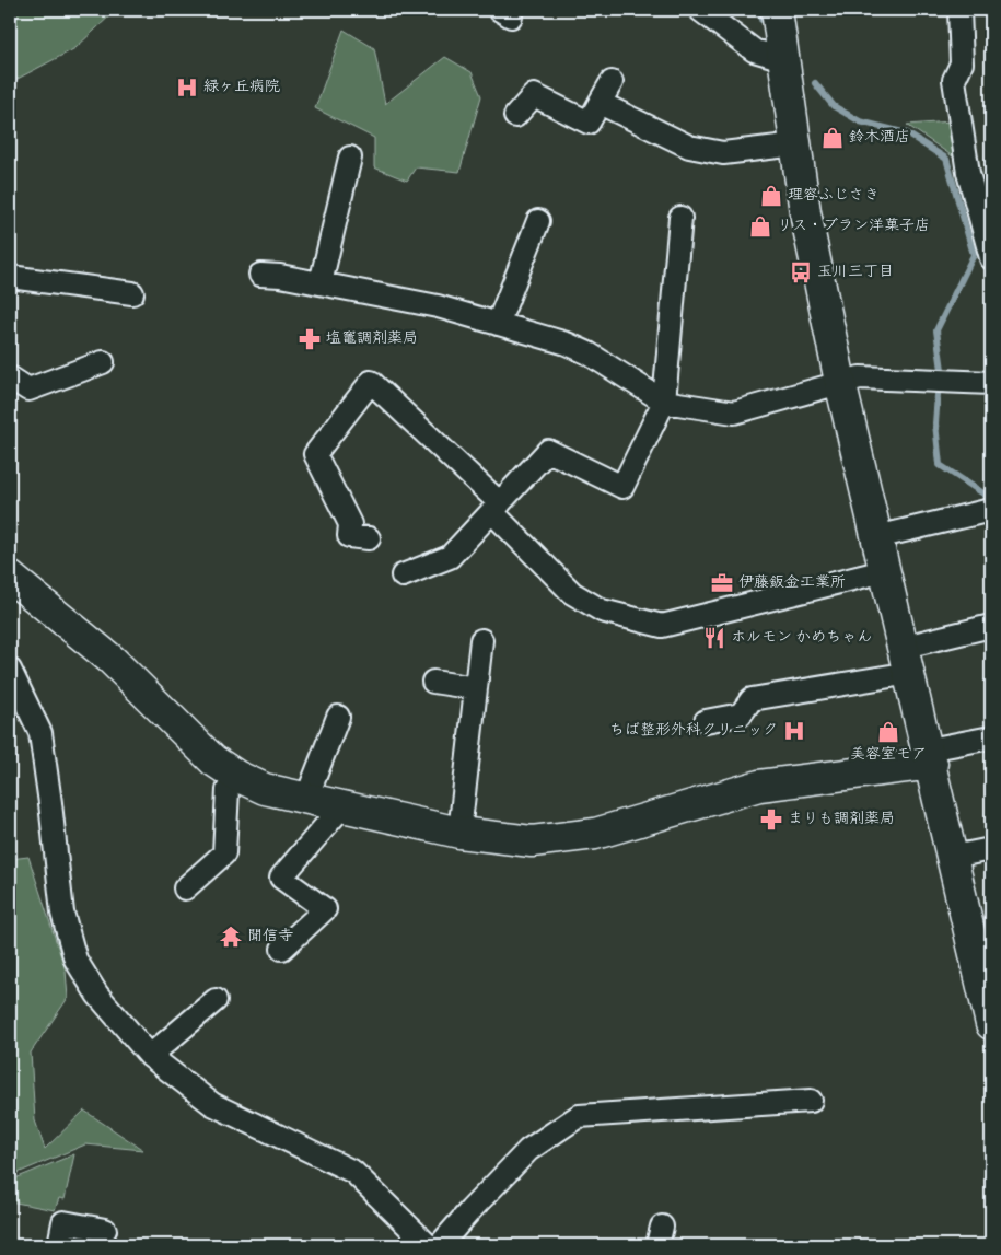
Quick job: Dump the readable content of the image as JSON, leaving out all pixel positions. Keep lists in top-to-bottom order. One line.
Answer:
{"places":{"hospital":["緑ヶ丘病院","ちば整形外科クリニック"],"shop":["鈴木酒店","理容ふじさき","リス・ブラン洋菓子店","美容室モア"],"bus stop":["玉川三丁目"],"pharmacy":["塩竈調剤薬局","まりも調剤薬局"],"office":["伊藤鈑金工業所"],"restaurant":["ホルモン かめちゃん"],"temple":["聞信寺"]}}
